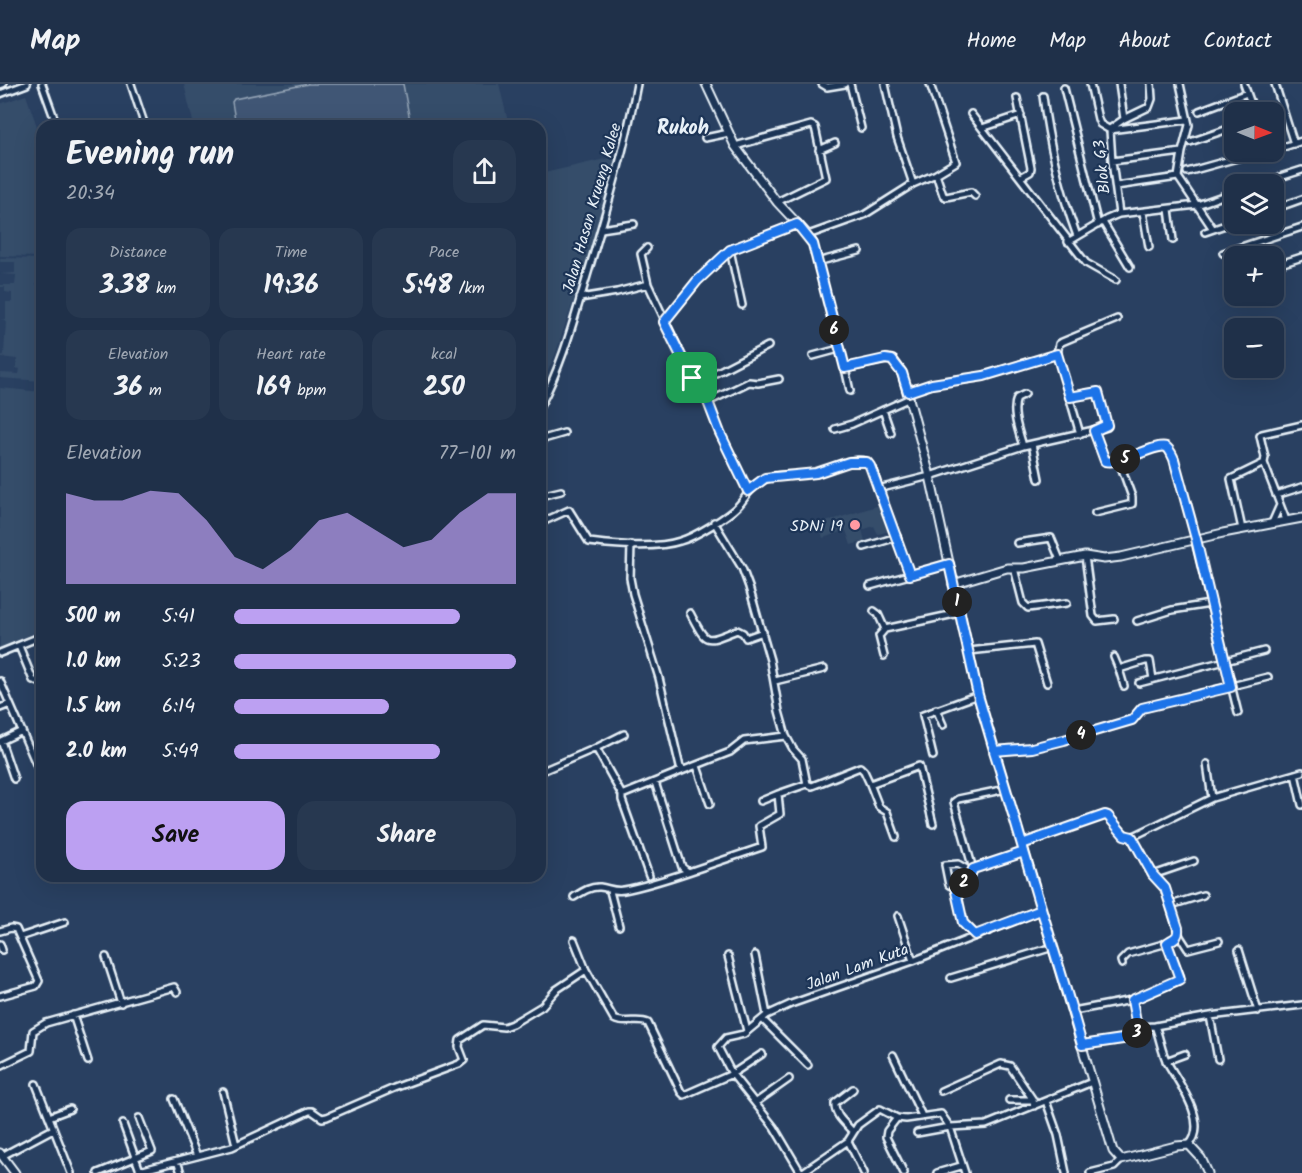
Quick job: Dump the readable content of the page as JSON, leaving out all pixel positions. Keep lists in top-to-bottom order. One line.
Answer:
{"streets":{"street":["Blok G3","Jalan Hasan Krueng Kalee","Jalan Lam Kuta"]},"districts":["Rukoh"],"places":["SDNi 19"],"north":"right","page":{"header":"Map","nav":["Home","Map","About","Contact"],"map_buttons":["+","−"],"heading":["Evening run","20:34"],"stats":[["Distance","3.38 km"],["Time","19:36"],["Pace","5:48 /km"],["Elevation","36 m"],["Heart rate","169 bpm"],["kcal","250"]],"pins":["6","5","1","4","2","3"],"chart":["Elevation","77–101 m"],"list":[{"name":"500 m","note":"5:41"},{"name":"1.0 km","note":"5:23"},{"name":"1.5 km","note":"6:14"},{"name":"2.0 km","note":"5:49"}],"buttons":["Save","Share"]}}
